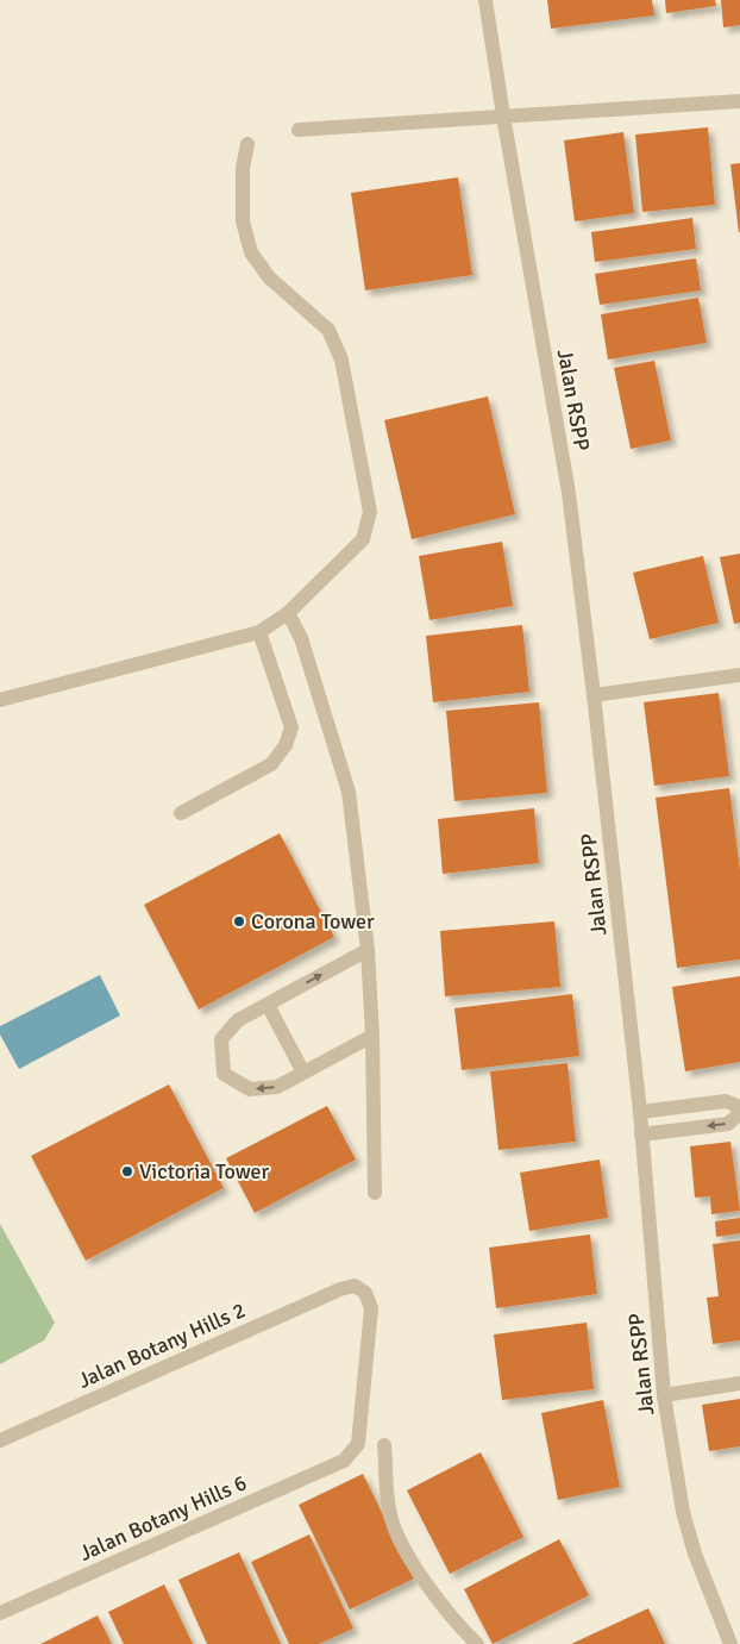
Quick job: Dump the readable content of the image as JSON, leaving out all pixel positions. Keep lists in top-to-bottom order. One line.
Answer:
{"streets":{"street":["Jalan RSPP","Jalan Botany Hills 2","Jalan Botany Hills 6"]},"crossings":[["Jalan Botany Hills 2","Jalan Botany Hills 6"]],"places":["Corona Tower","Victoria Tower"]}
